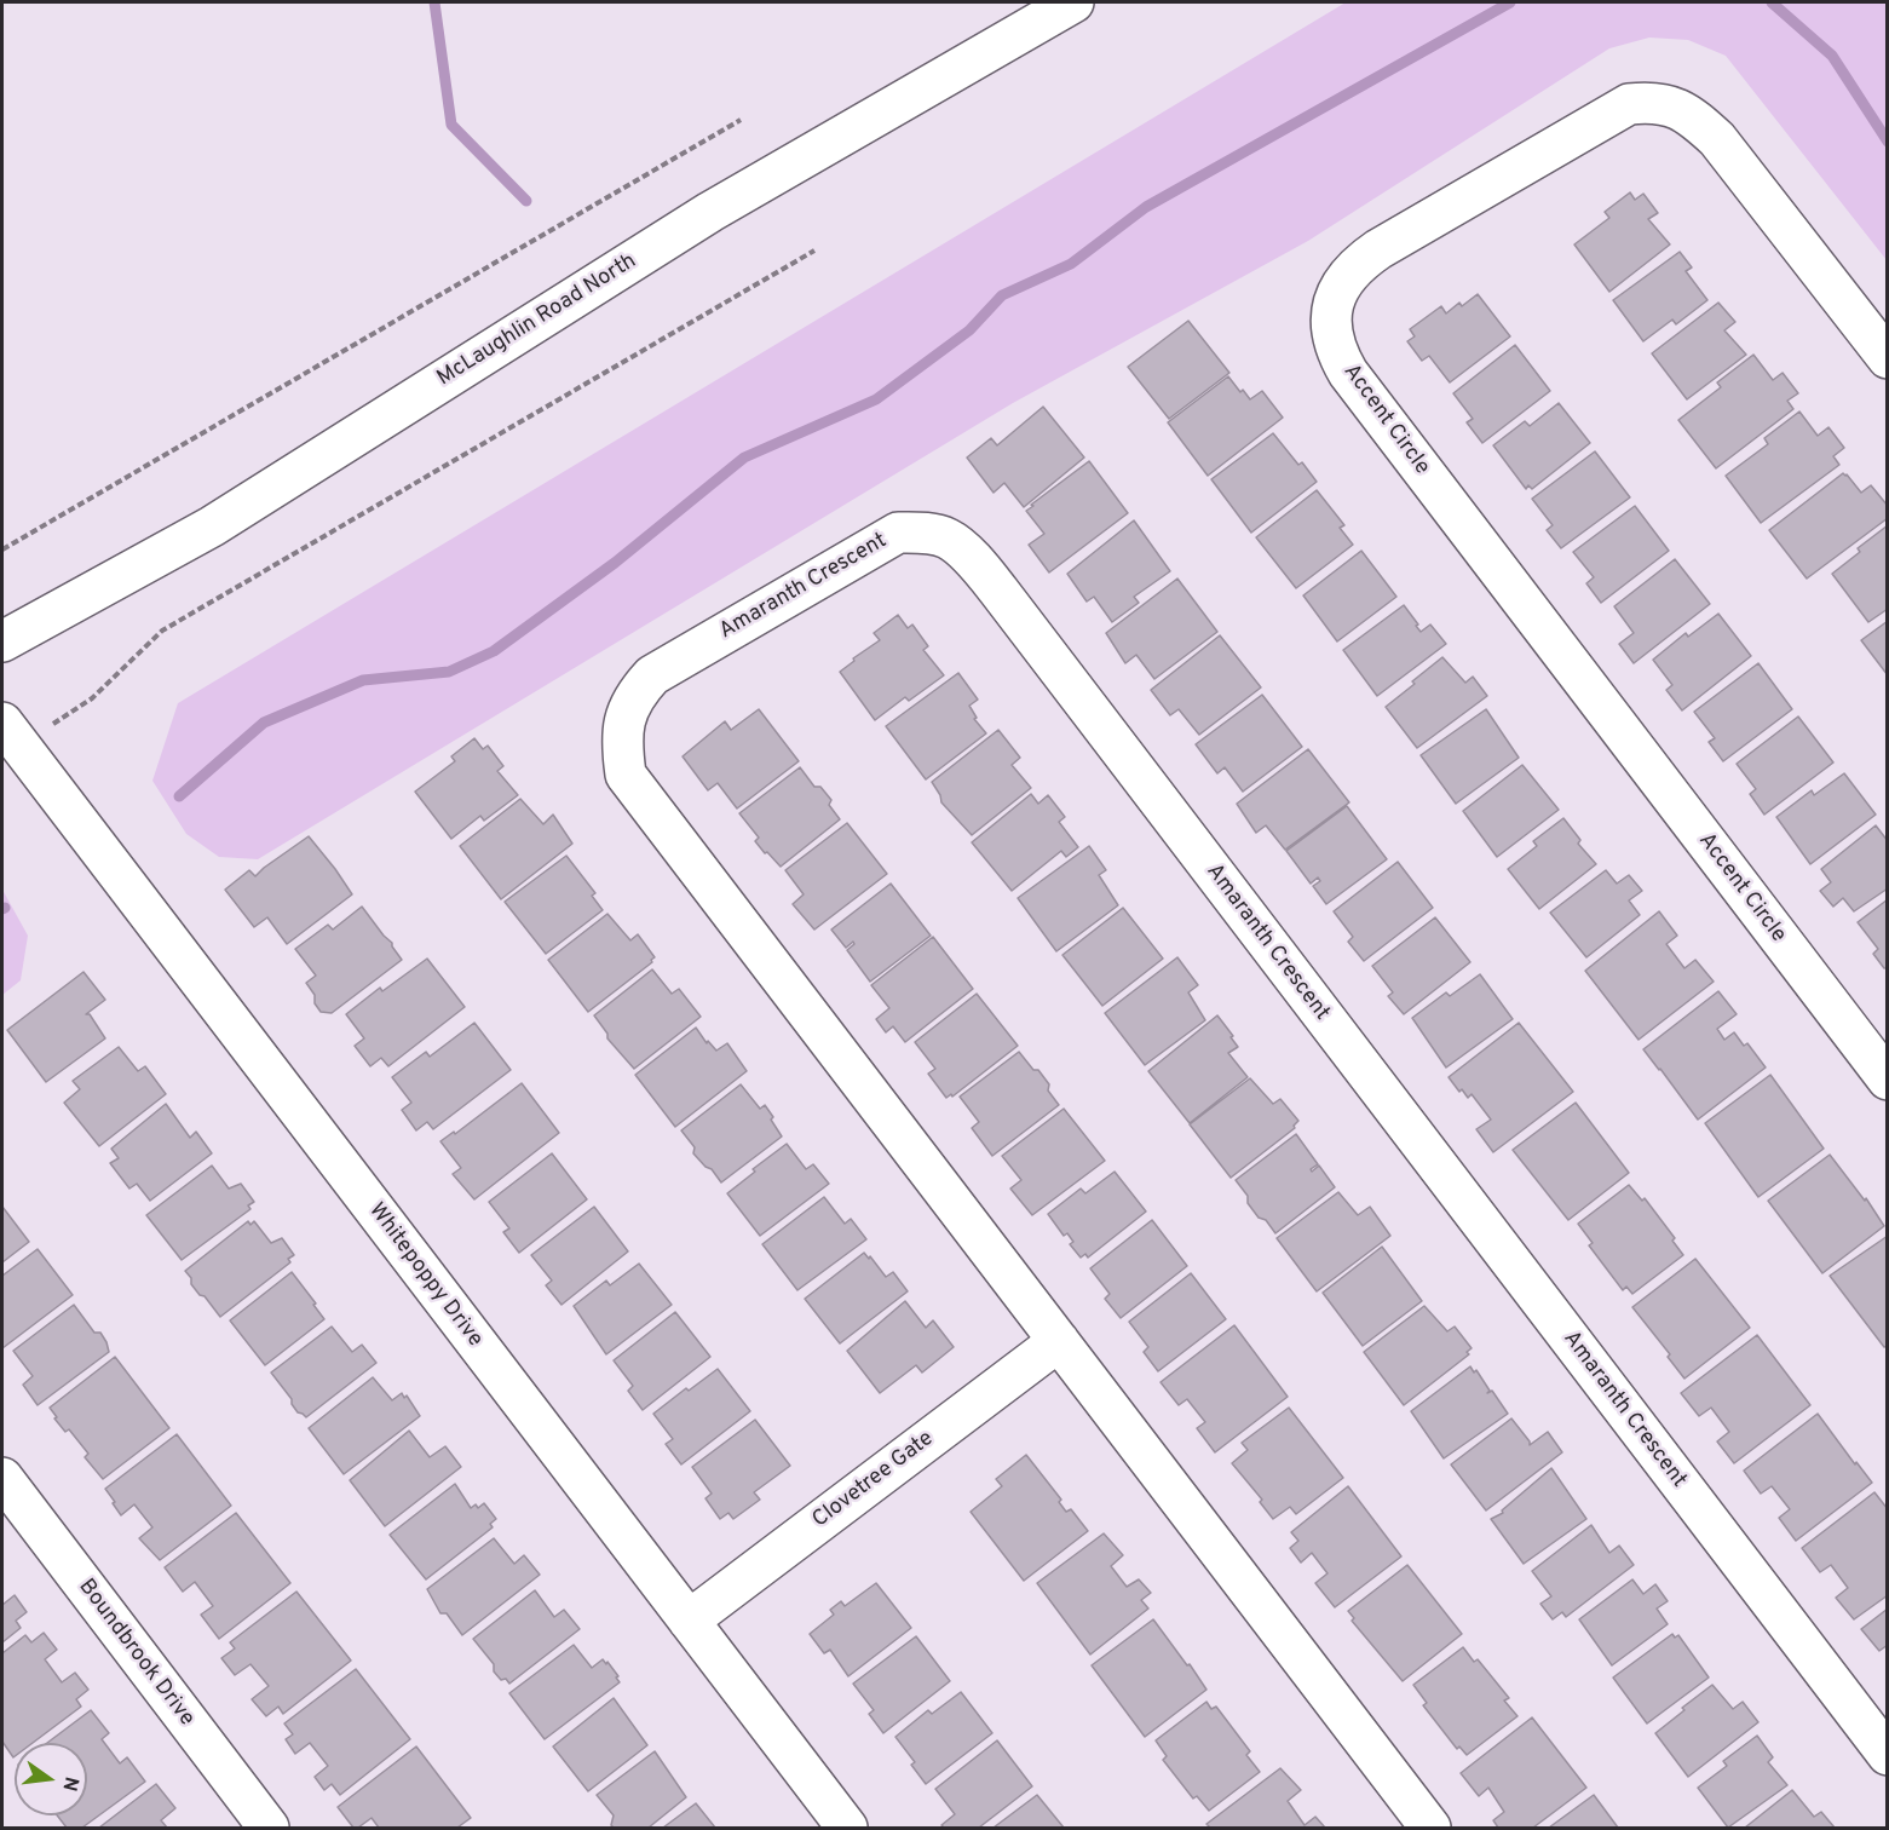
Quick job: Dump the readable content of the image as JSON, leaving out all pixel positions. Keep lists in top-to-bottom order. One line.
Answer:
{"streets":{"street":["McLaughlin Road North","Accent Circle","Amaranth Crescent","Whitepoppy Drive","Clovetree Gate","Boundbrook Drive"]},"crossings":[["Amaranth Crescent","Clovetree Gate"],["Whitepoppy Drive","Clovetree Gate"]],"north":"right"}
